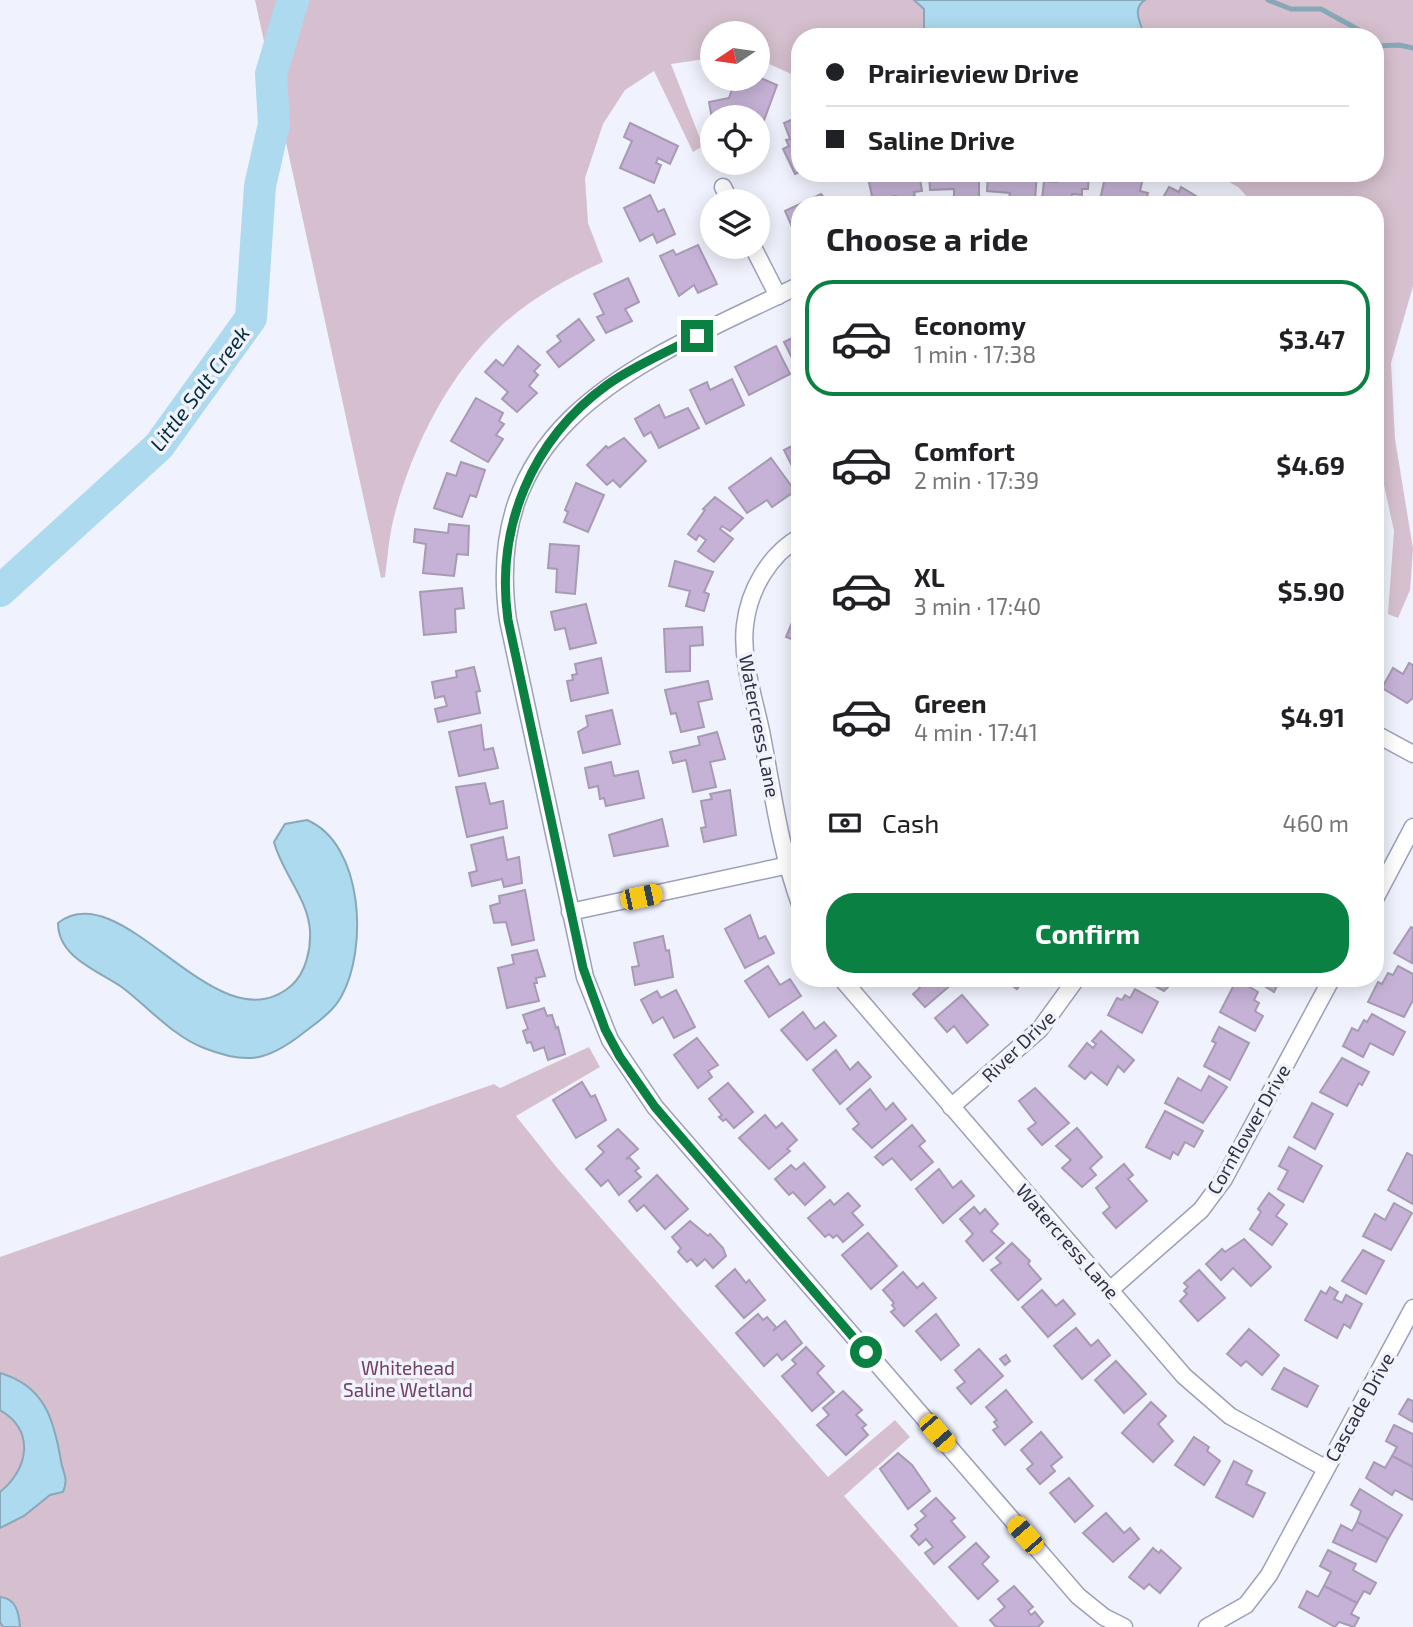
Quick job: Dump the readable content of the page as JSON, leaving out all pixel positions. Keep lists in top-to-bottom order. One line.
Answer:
{"streets":{"street":["Watercress Lane","River Drive","Cornflower Drive","Cascade Drive"]},"crossings":[["Watercress Lane","River Drive"],["Watercress Lane","Cornflower Drive"],["Watercress Lane","Cascade Drive"]],"water":["Little Salt Creek"],"parks":["Whitehead Saline Wetland"],"north":"left","page":{"banner":["Prairieview Drive","Saline Drive"],"heading":"Choose a ride","list":[{"name":"Economy","note":"1 min · 17:38","value":"$3.47"},{"name":"Comfort","note":"2 min · 17:39","value":"$4.69"},{"name":"XL","note":"3 min · 17:40","value":"$5.90"},{"name":"Green","note":"4 min · 17:41","value":"$4.91"}],"pay":["Cash","460 m"],"buttons":"Confirm"}}
